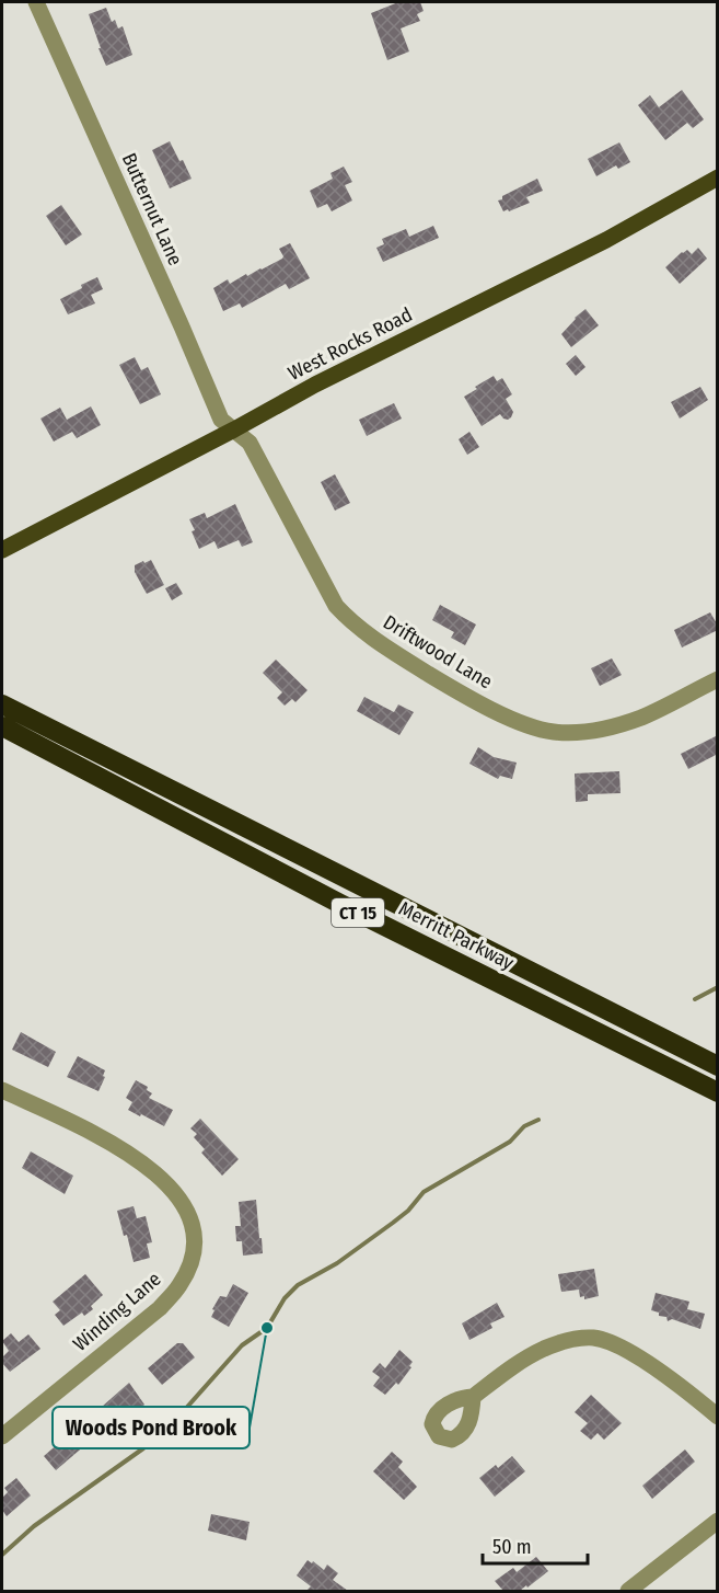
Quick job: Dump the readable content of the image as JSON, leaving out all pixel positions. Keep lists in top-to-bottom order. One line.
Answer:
{"streets":{"highway":["CT 15","Merritt Parkway"],"main road":["West Rocks Road"],"street":["Butternut Lane","Driftwood Lane","Winding Lane"]},"crossings":[["Butternut Lane","West Rocks Road"],["Butternut Lane","Driftwood Lane"],["West Rocks Road","Driftwood Lane"]],"places":["Woods Pond Brook"],"scale_bar":"50 m"}
